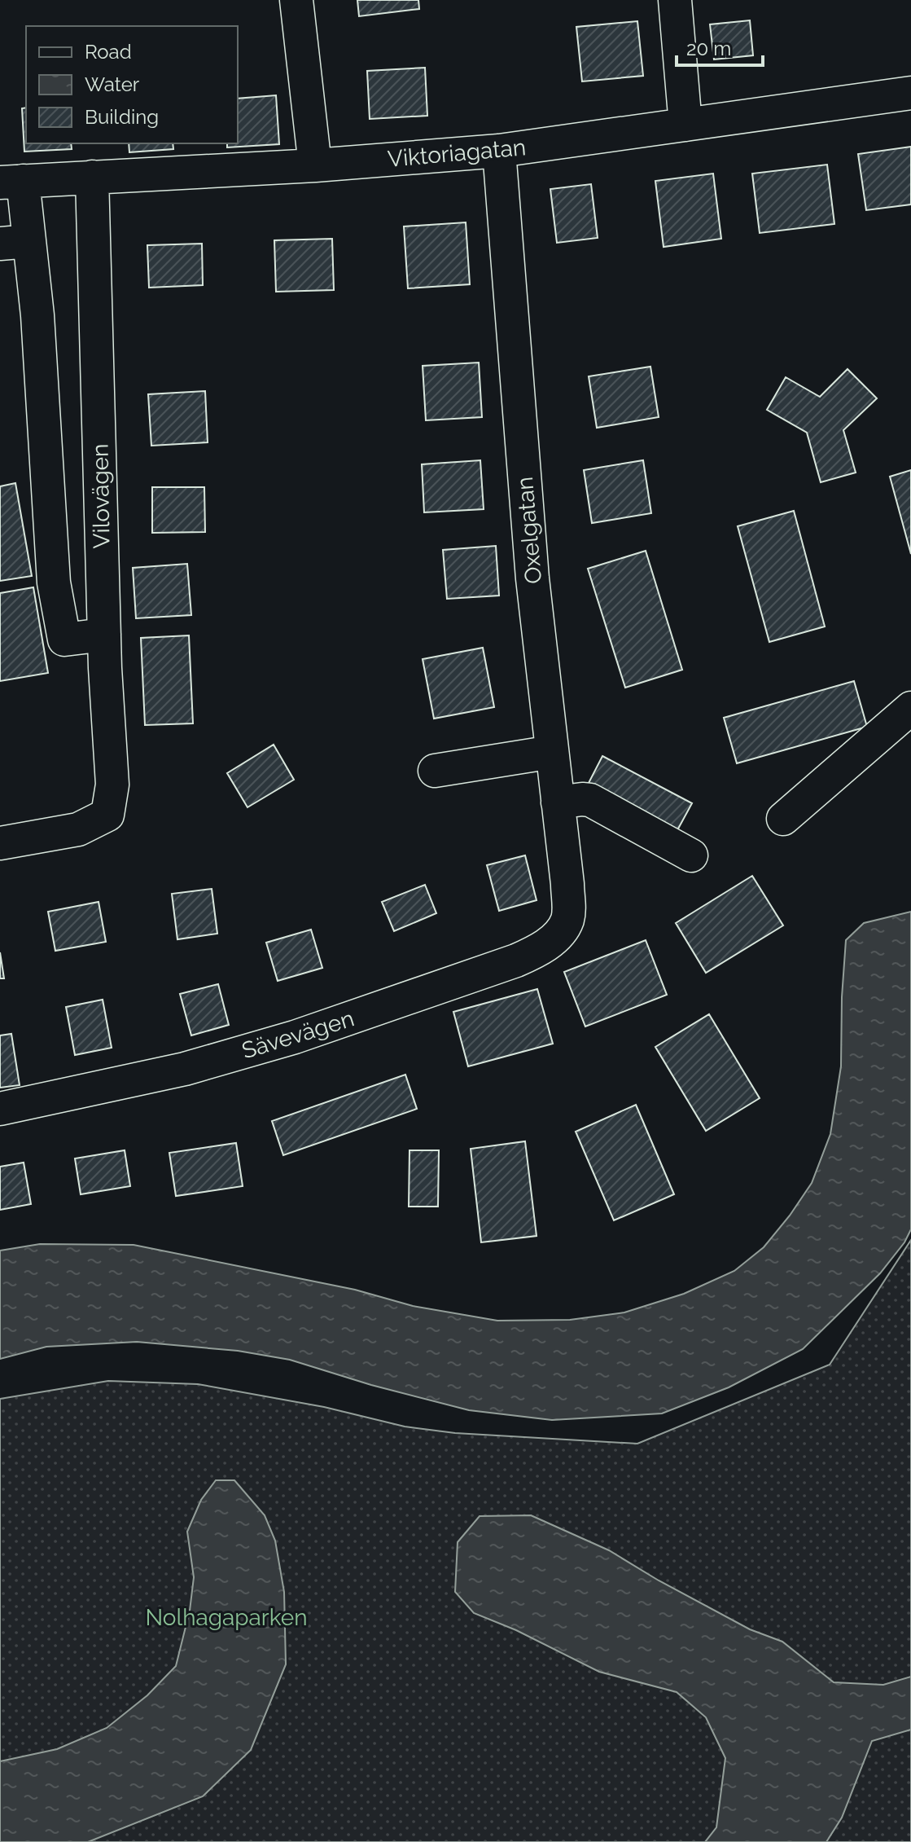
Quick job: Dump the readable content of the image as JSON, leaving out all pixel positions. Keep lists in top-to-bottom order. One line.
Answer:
{"streets":{"street":["Viktoriagatan","Vilovägen","Oxelgatan","Sävevägen"]},"crossings":[["Viktoriagatan","Vilovägen"],["Viktoriagatan","Oxelgatan"],["Oxelgatan","Sävevägen"]],"parks":["Nolhagaparken"],"legend":["Road","Water","Building"],"scale_bar":"20 m"}
